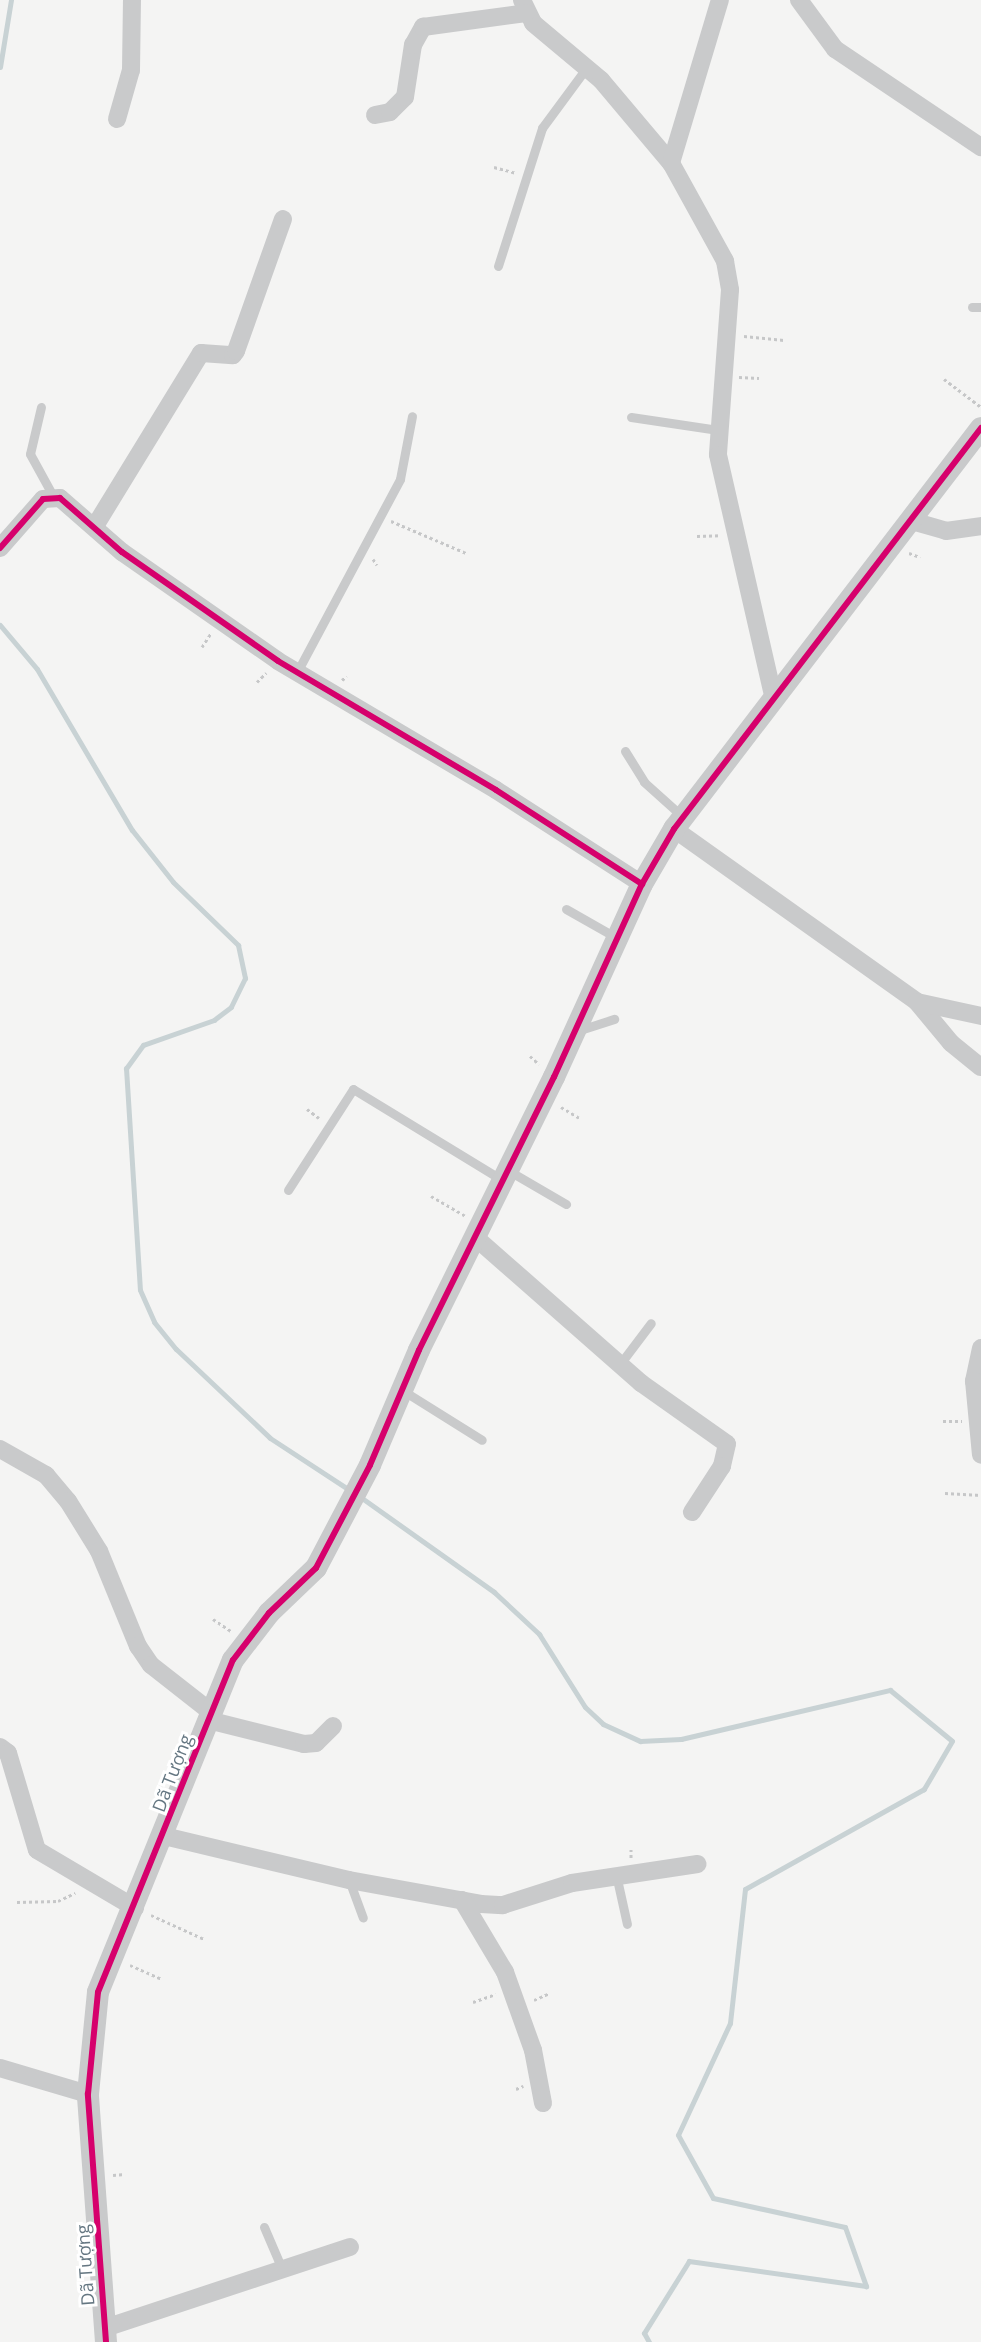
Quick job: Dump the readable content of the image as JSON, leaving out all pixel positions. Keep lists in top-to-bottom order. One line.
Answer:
{"streets":{"street":["Dã Tượng"]}}
